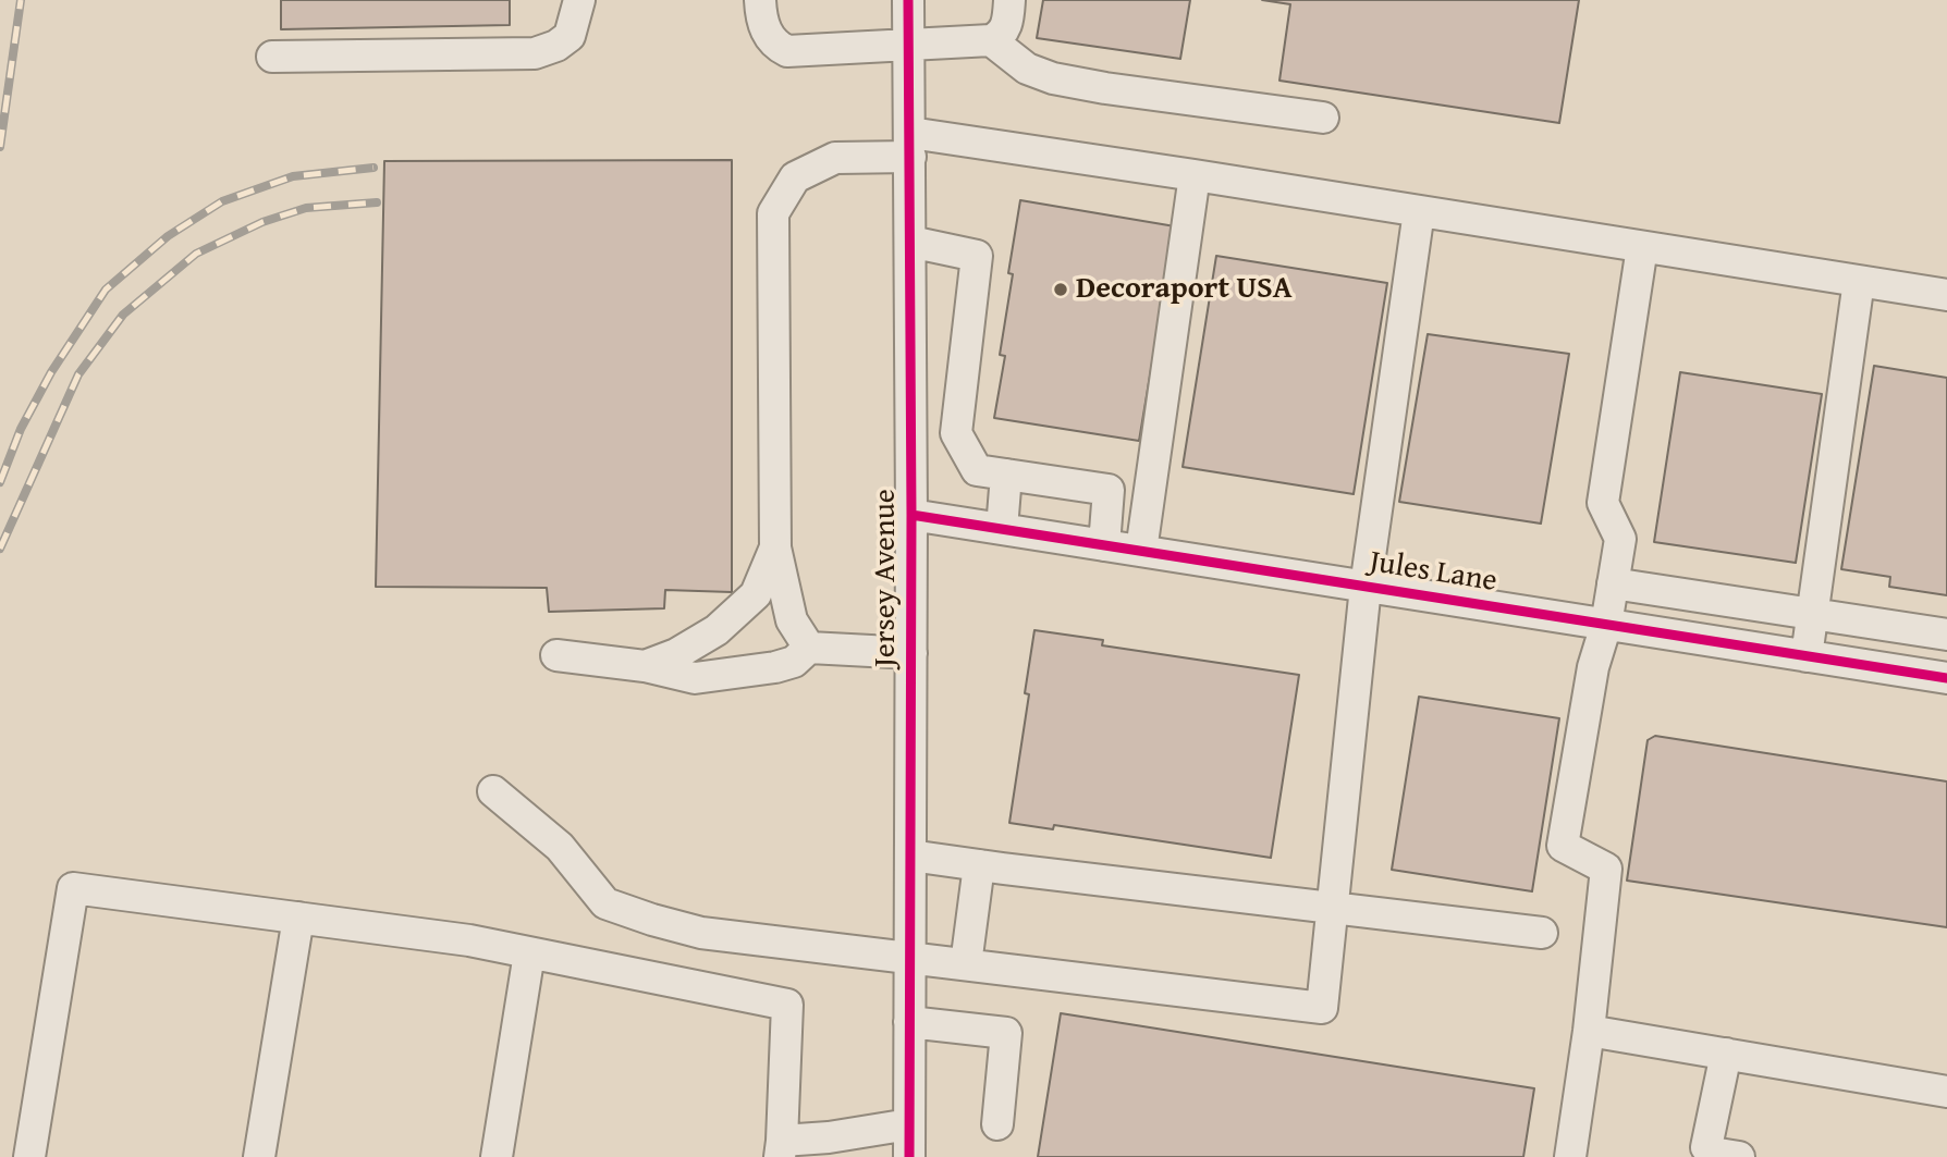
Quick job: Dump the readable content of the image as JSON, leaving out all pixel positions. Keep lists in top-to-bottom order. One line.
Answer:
{"streets":{"street":["Jules Lane","Jersey Avenue"]},"crossings":[["Jules Lane","Jersey Avenue"]],"places":["Decoraport USA"]}
